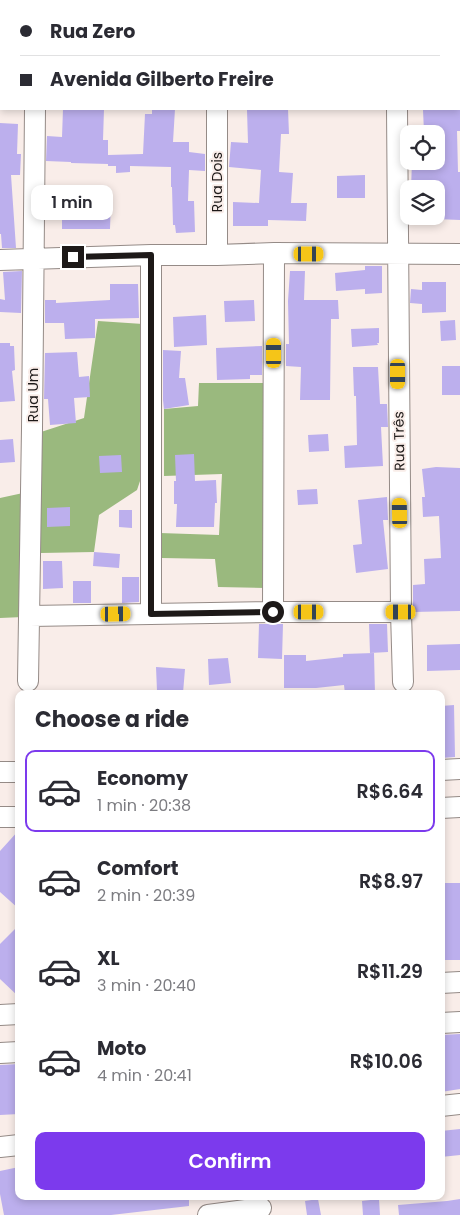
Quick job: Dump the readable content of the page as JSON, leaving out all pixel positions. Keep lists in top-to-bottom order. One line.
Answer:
{"streets":{"street":["Rua Dois","Rua Um","Rua Três"]},"page":{"banner":["Rua Zero","Avenida Gilberto Freire"],"bubble":"1 min","heading":"Choose a ride","list":[{"name":"Economy","note":"1 min · 20:38","value":"R$6.64"},{"name":"Comfort","note":"2 min · 20:39","value":"R$8.97"},{"name":"XL","note":"3 min · 20:40","value":"R$11.29"},{"name":"Moto","note":"4 min · 20:41","value":"R$10.06"}],"buttons":"Confirm"}}
